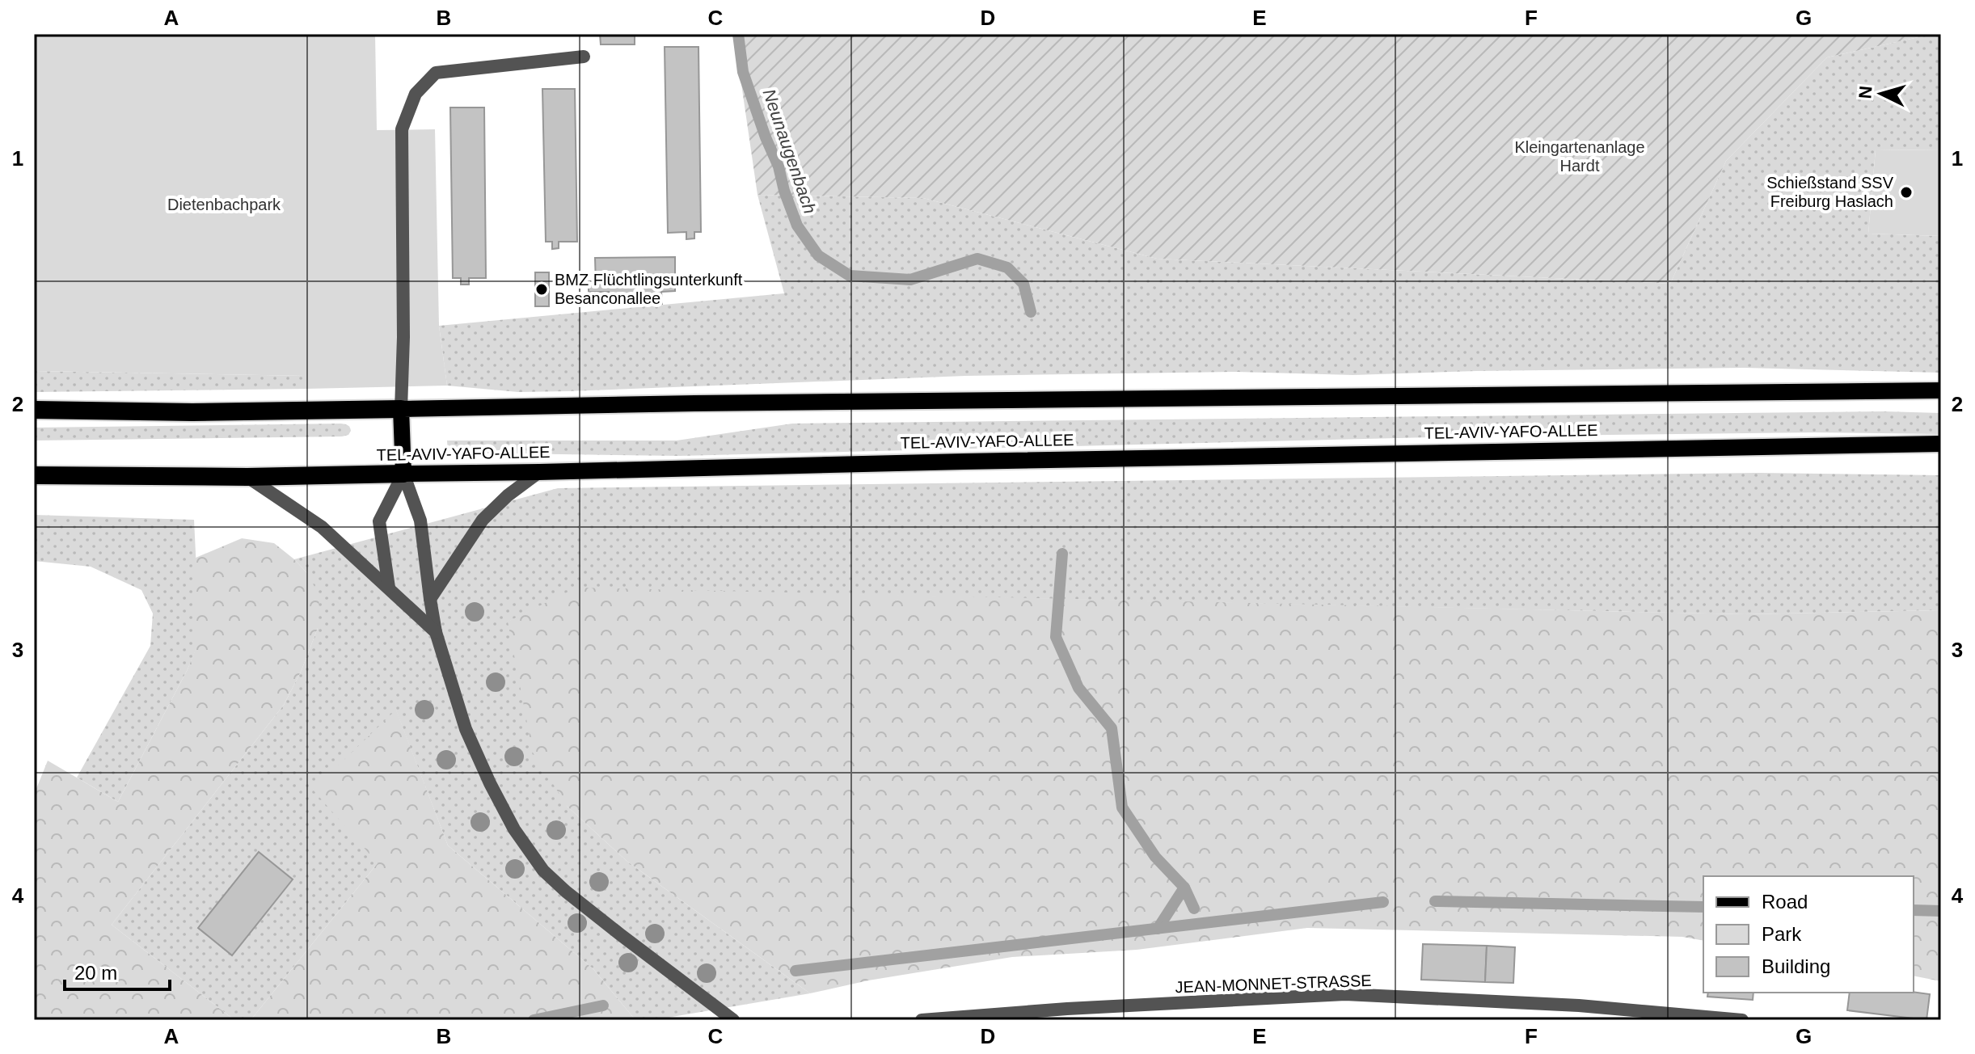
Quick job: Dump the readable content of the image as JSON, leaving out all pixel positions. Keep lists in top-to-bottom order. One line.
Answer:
{"streets":{"highway":["TEL-AVIV-YAFO-ALLEE"],"street":["JEAN-MONNET-STRASSE"]},"water":["Neunaugenbach"],"parks":["Kleingartenanlage Hardt","Dietenbachpark"],"places":["Schießstand SSV Freiburg Haslach","BMZ Flüchtlingsunterkunft Besanconallee"],"legend":["Road","Park","Building"],"scale_bar":"20 m","north":"left","grid":{"columns":["A","B","C","D","E","F","G"],"rows":["1","2","3","4"]}}
